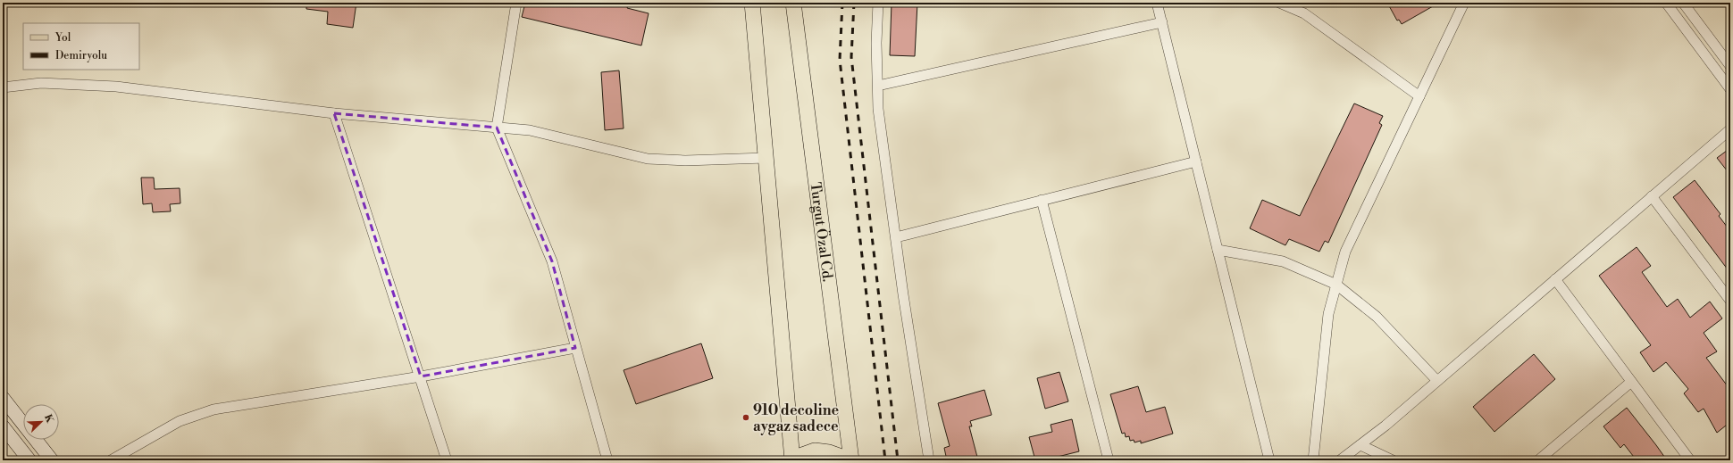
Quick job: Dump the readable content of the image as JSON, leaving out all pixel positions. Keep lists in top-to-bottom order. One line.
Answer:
{"streets":{"main road":["Turgut Özal Cd."]},"places":["910 decoline aygaz sadece"],"legend":["Yol","Demiryolu"],"north":"top right"}
